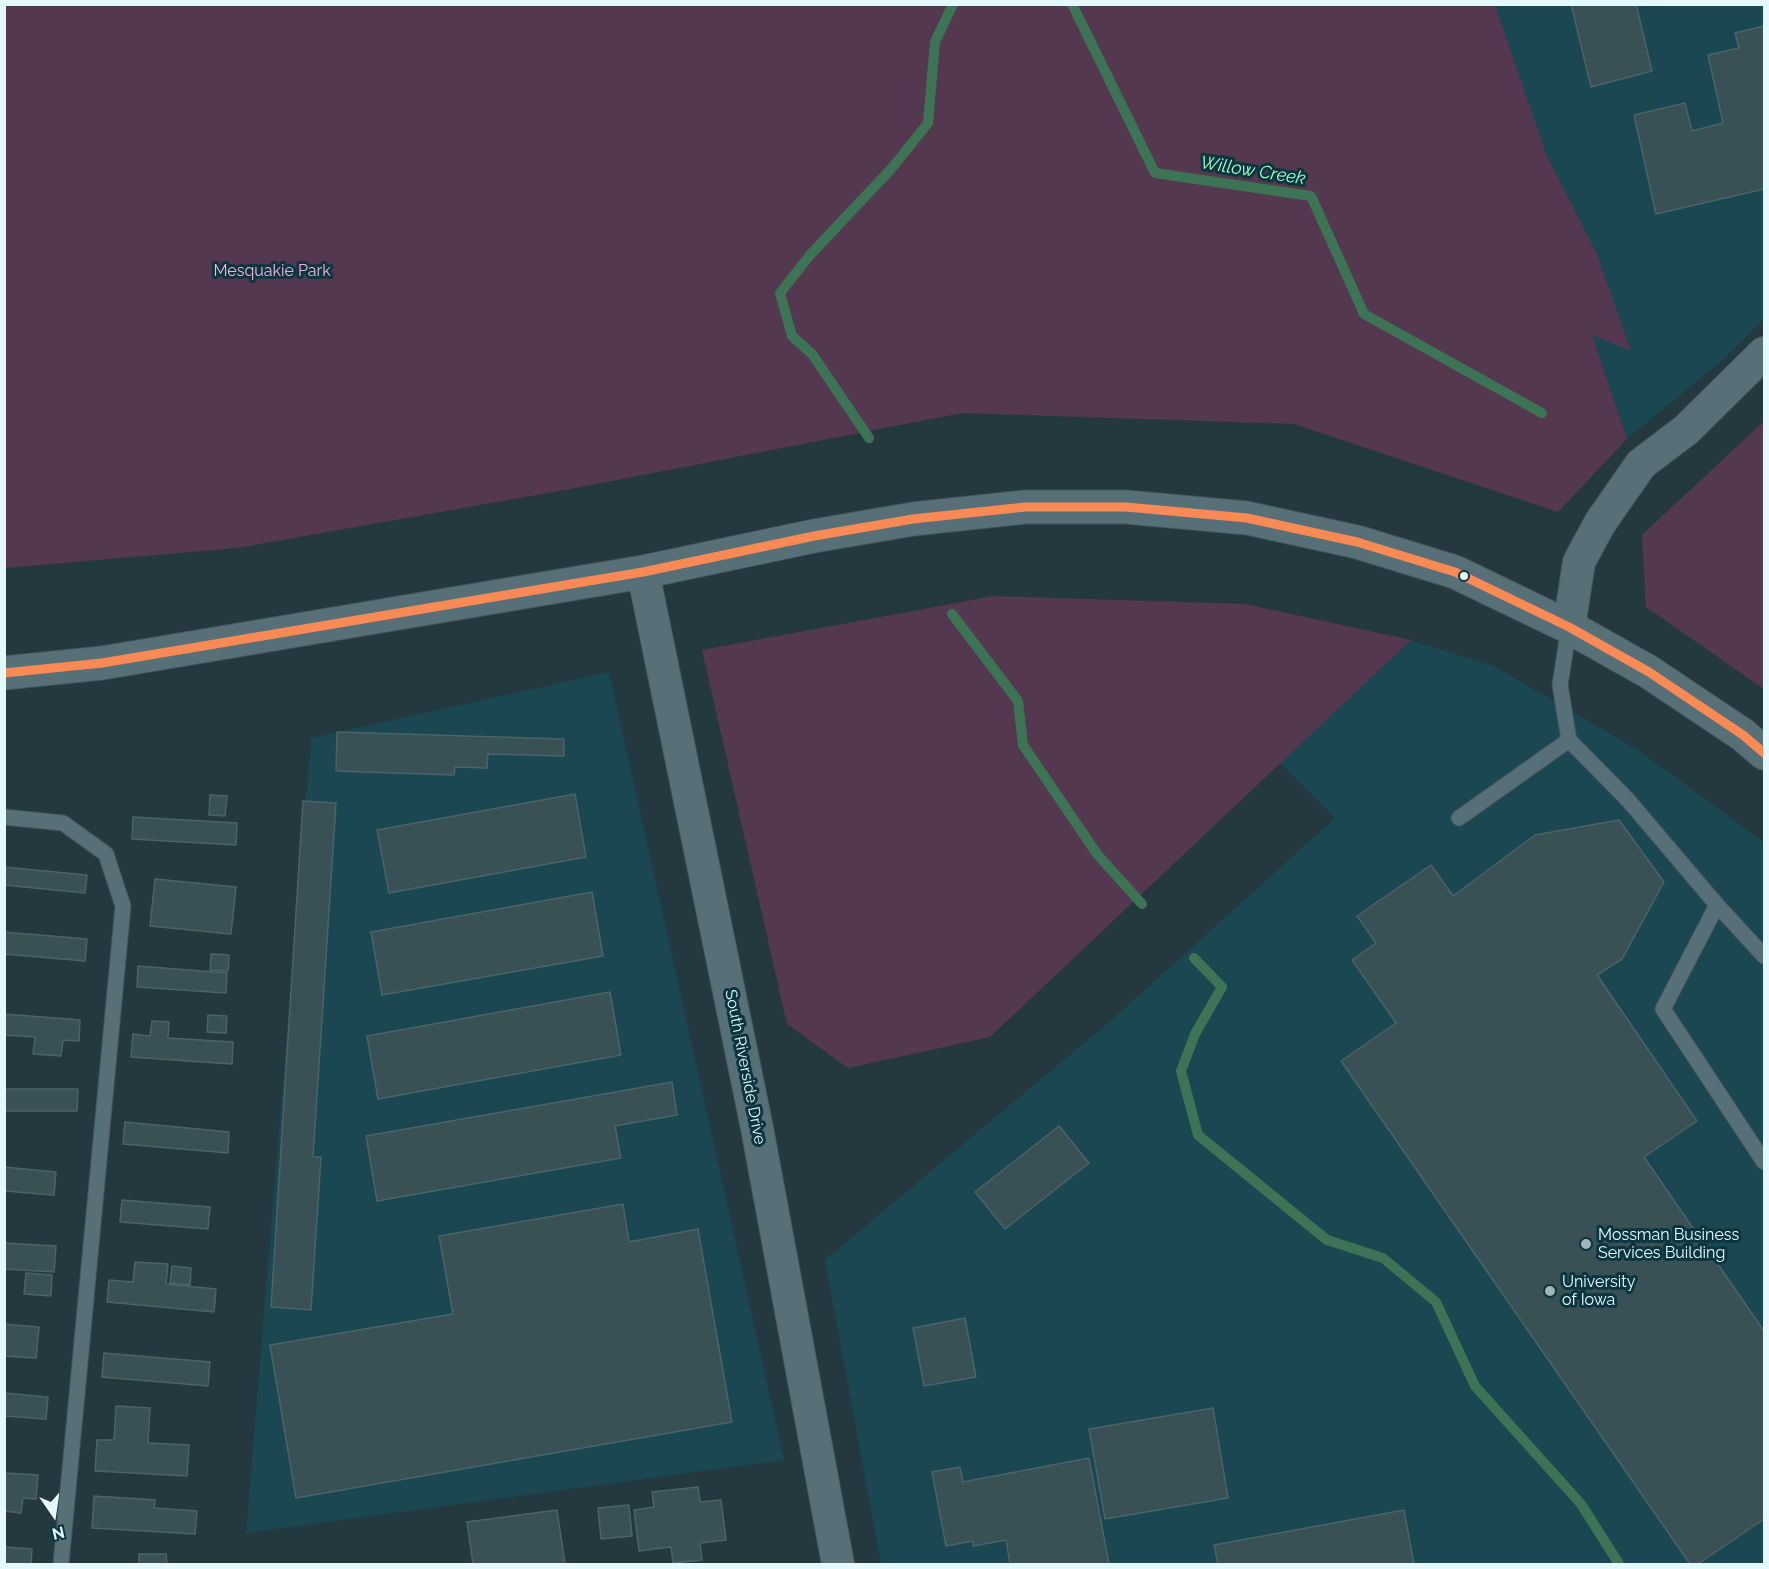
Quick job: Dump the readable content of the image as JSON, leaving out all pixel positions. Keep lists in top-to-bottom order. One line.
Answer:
{"streets":{"street":["South Riverside Drive"]},"water":["Willow Creek"],"parks":["Mesquakie Park"],"places":["Mossman Business Services Building","University of Iowa"],"north":"bottom"}
